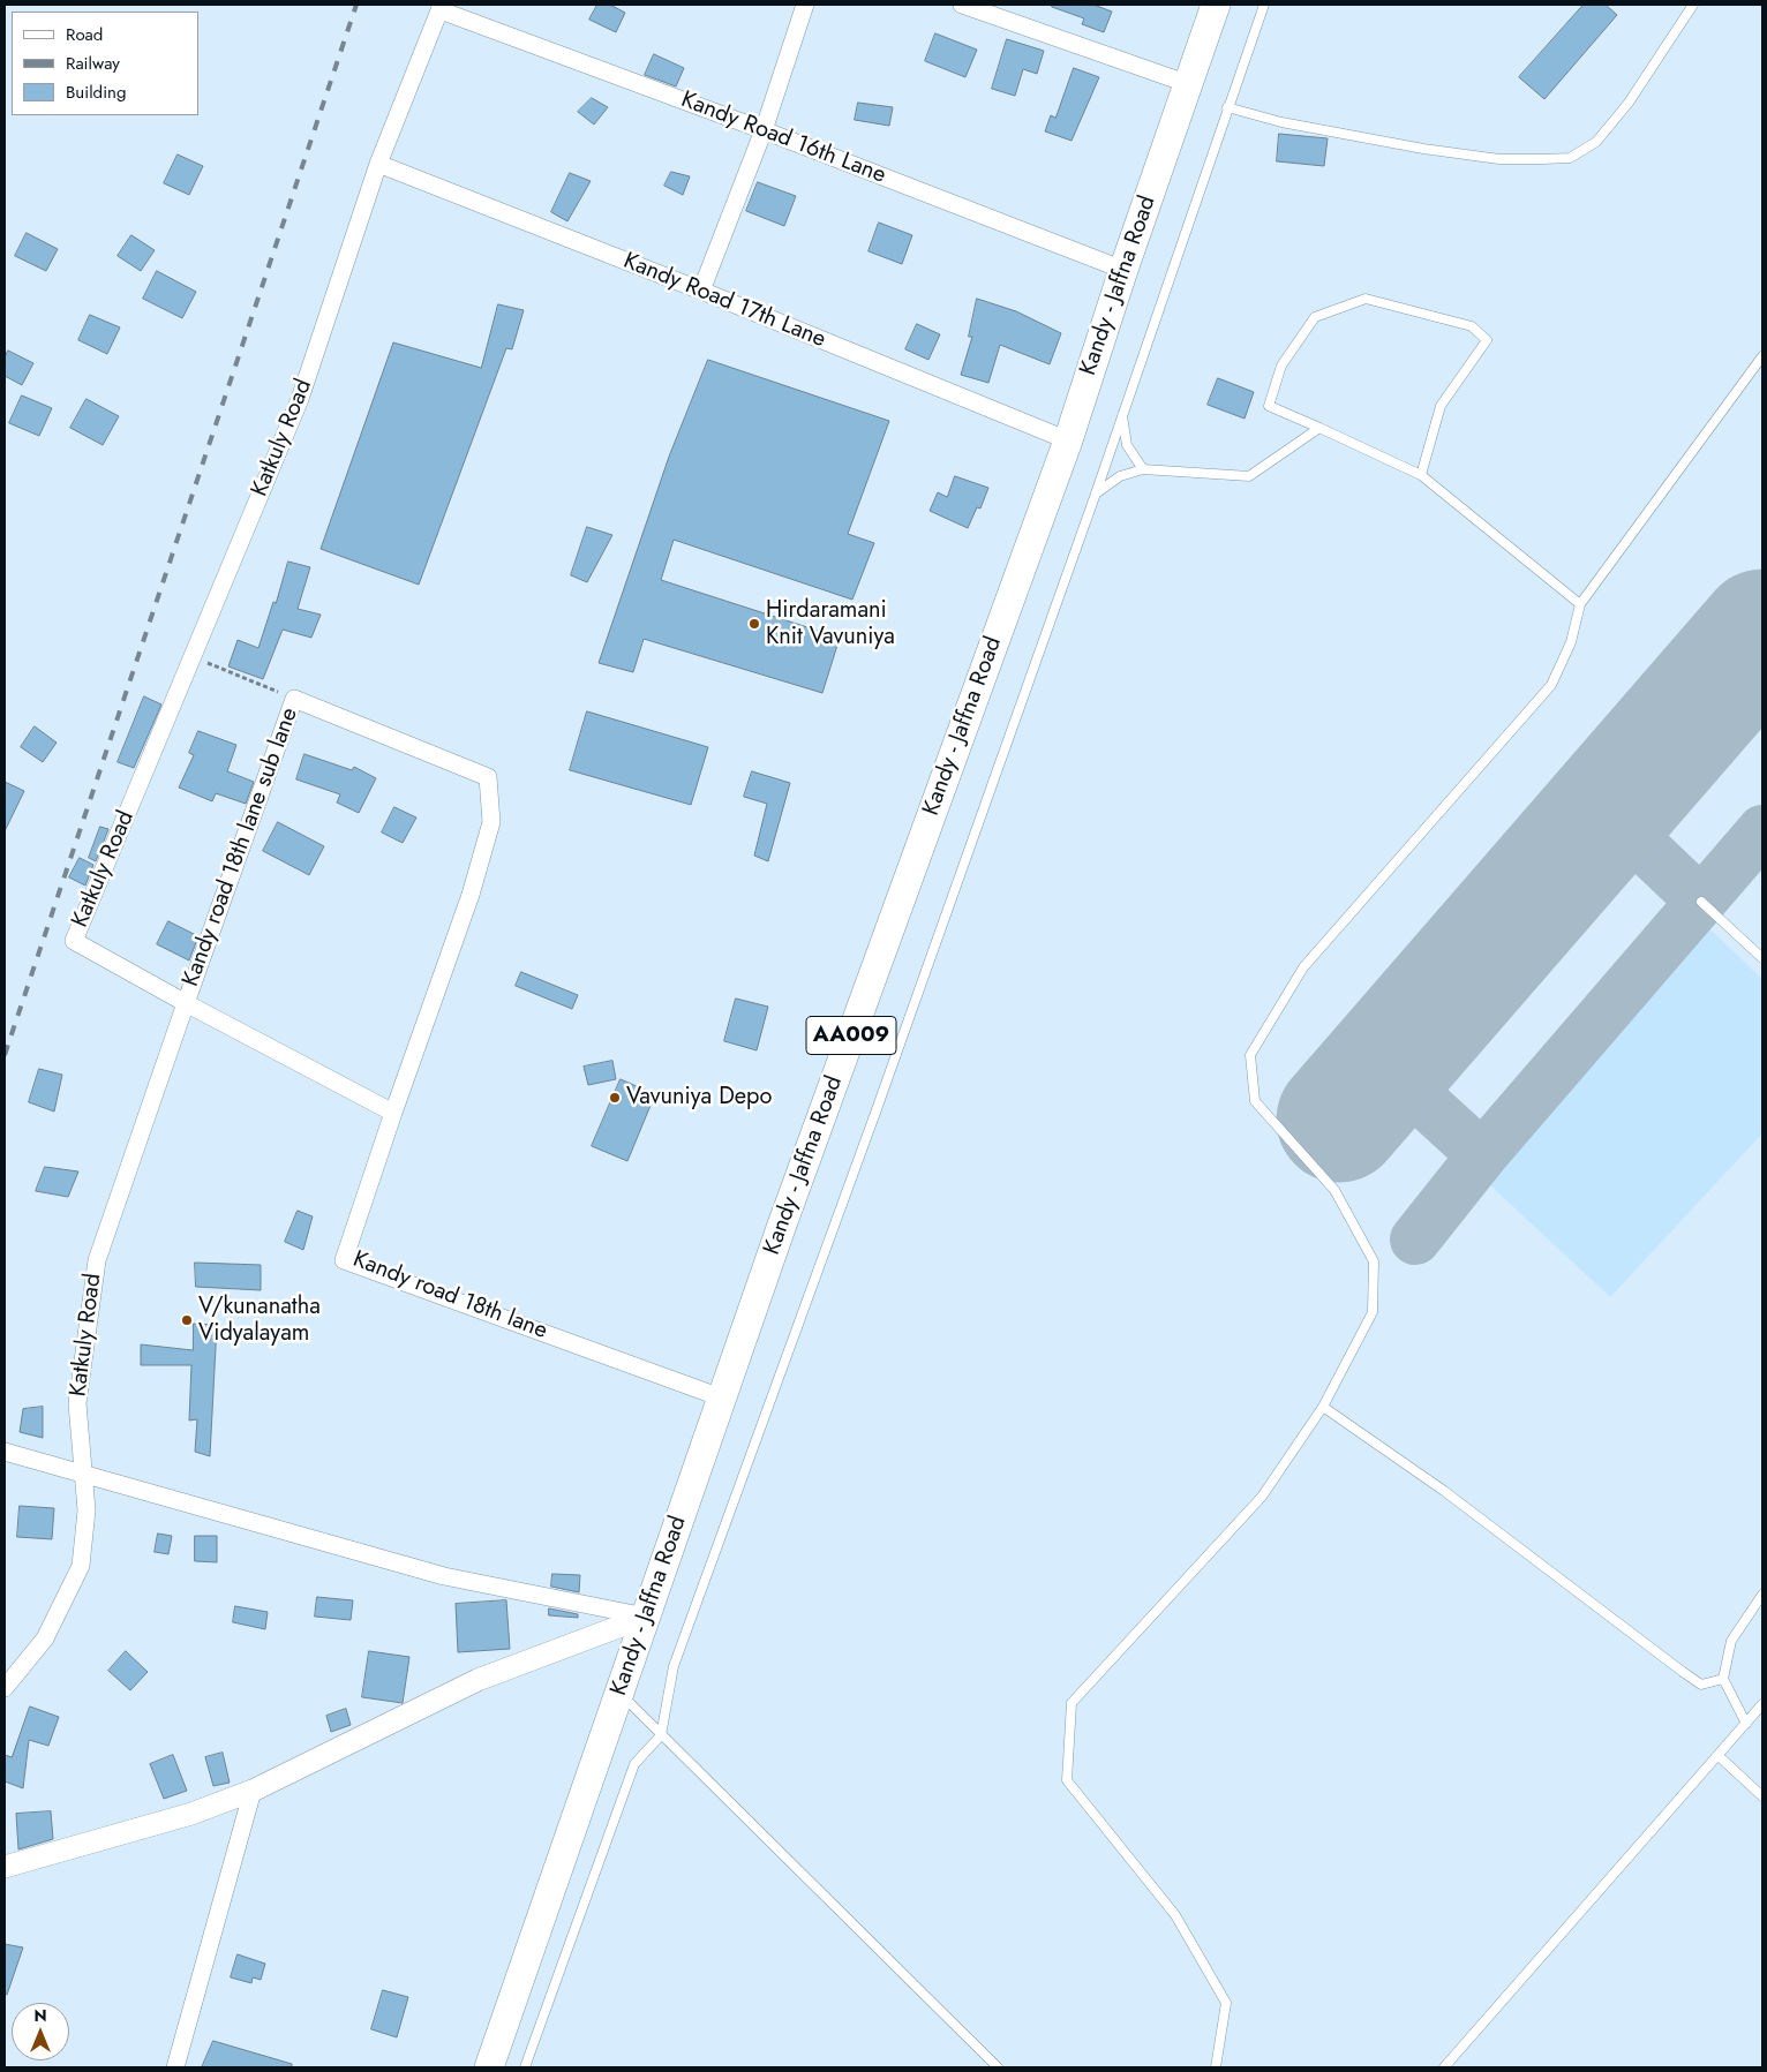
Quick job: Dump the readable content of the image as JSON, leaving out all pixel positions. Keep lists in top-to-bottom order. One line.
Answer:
{"streets":{"highway":["Kandy - Jaffna Road","AA009"],"street":["Kandy Road 16th Lane","Kandy Road 17th Lane","Katkuly Road","Kandy road 18th lane sub lane","Kandy road 18th lane"]},"crossings":[["Kandy Road 16th Lane","Kandy - Jaffna Road"],["Kandy Road 16th Lane","Katkuly Road"],["Kandy - Jaffna Road","Kandy Road 17th Lane"],["Kandy - Jaffna Road","Kandy road 18th lane"],["Kandy Road 17th Lane","Katkuly Road"],["Katkuly Road","Kandy road 18th lane sub lane"],["Kandy road 18th lane sub lane","Kandy road 18th lane"]],"places":["Hirdaramani Knit Vavuniya","Vavuniya Depo","V/kunanatha Vidyalayam"],"legend":["Road","Railway","Building"],"north":"top"}
